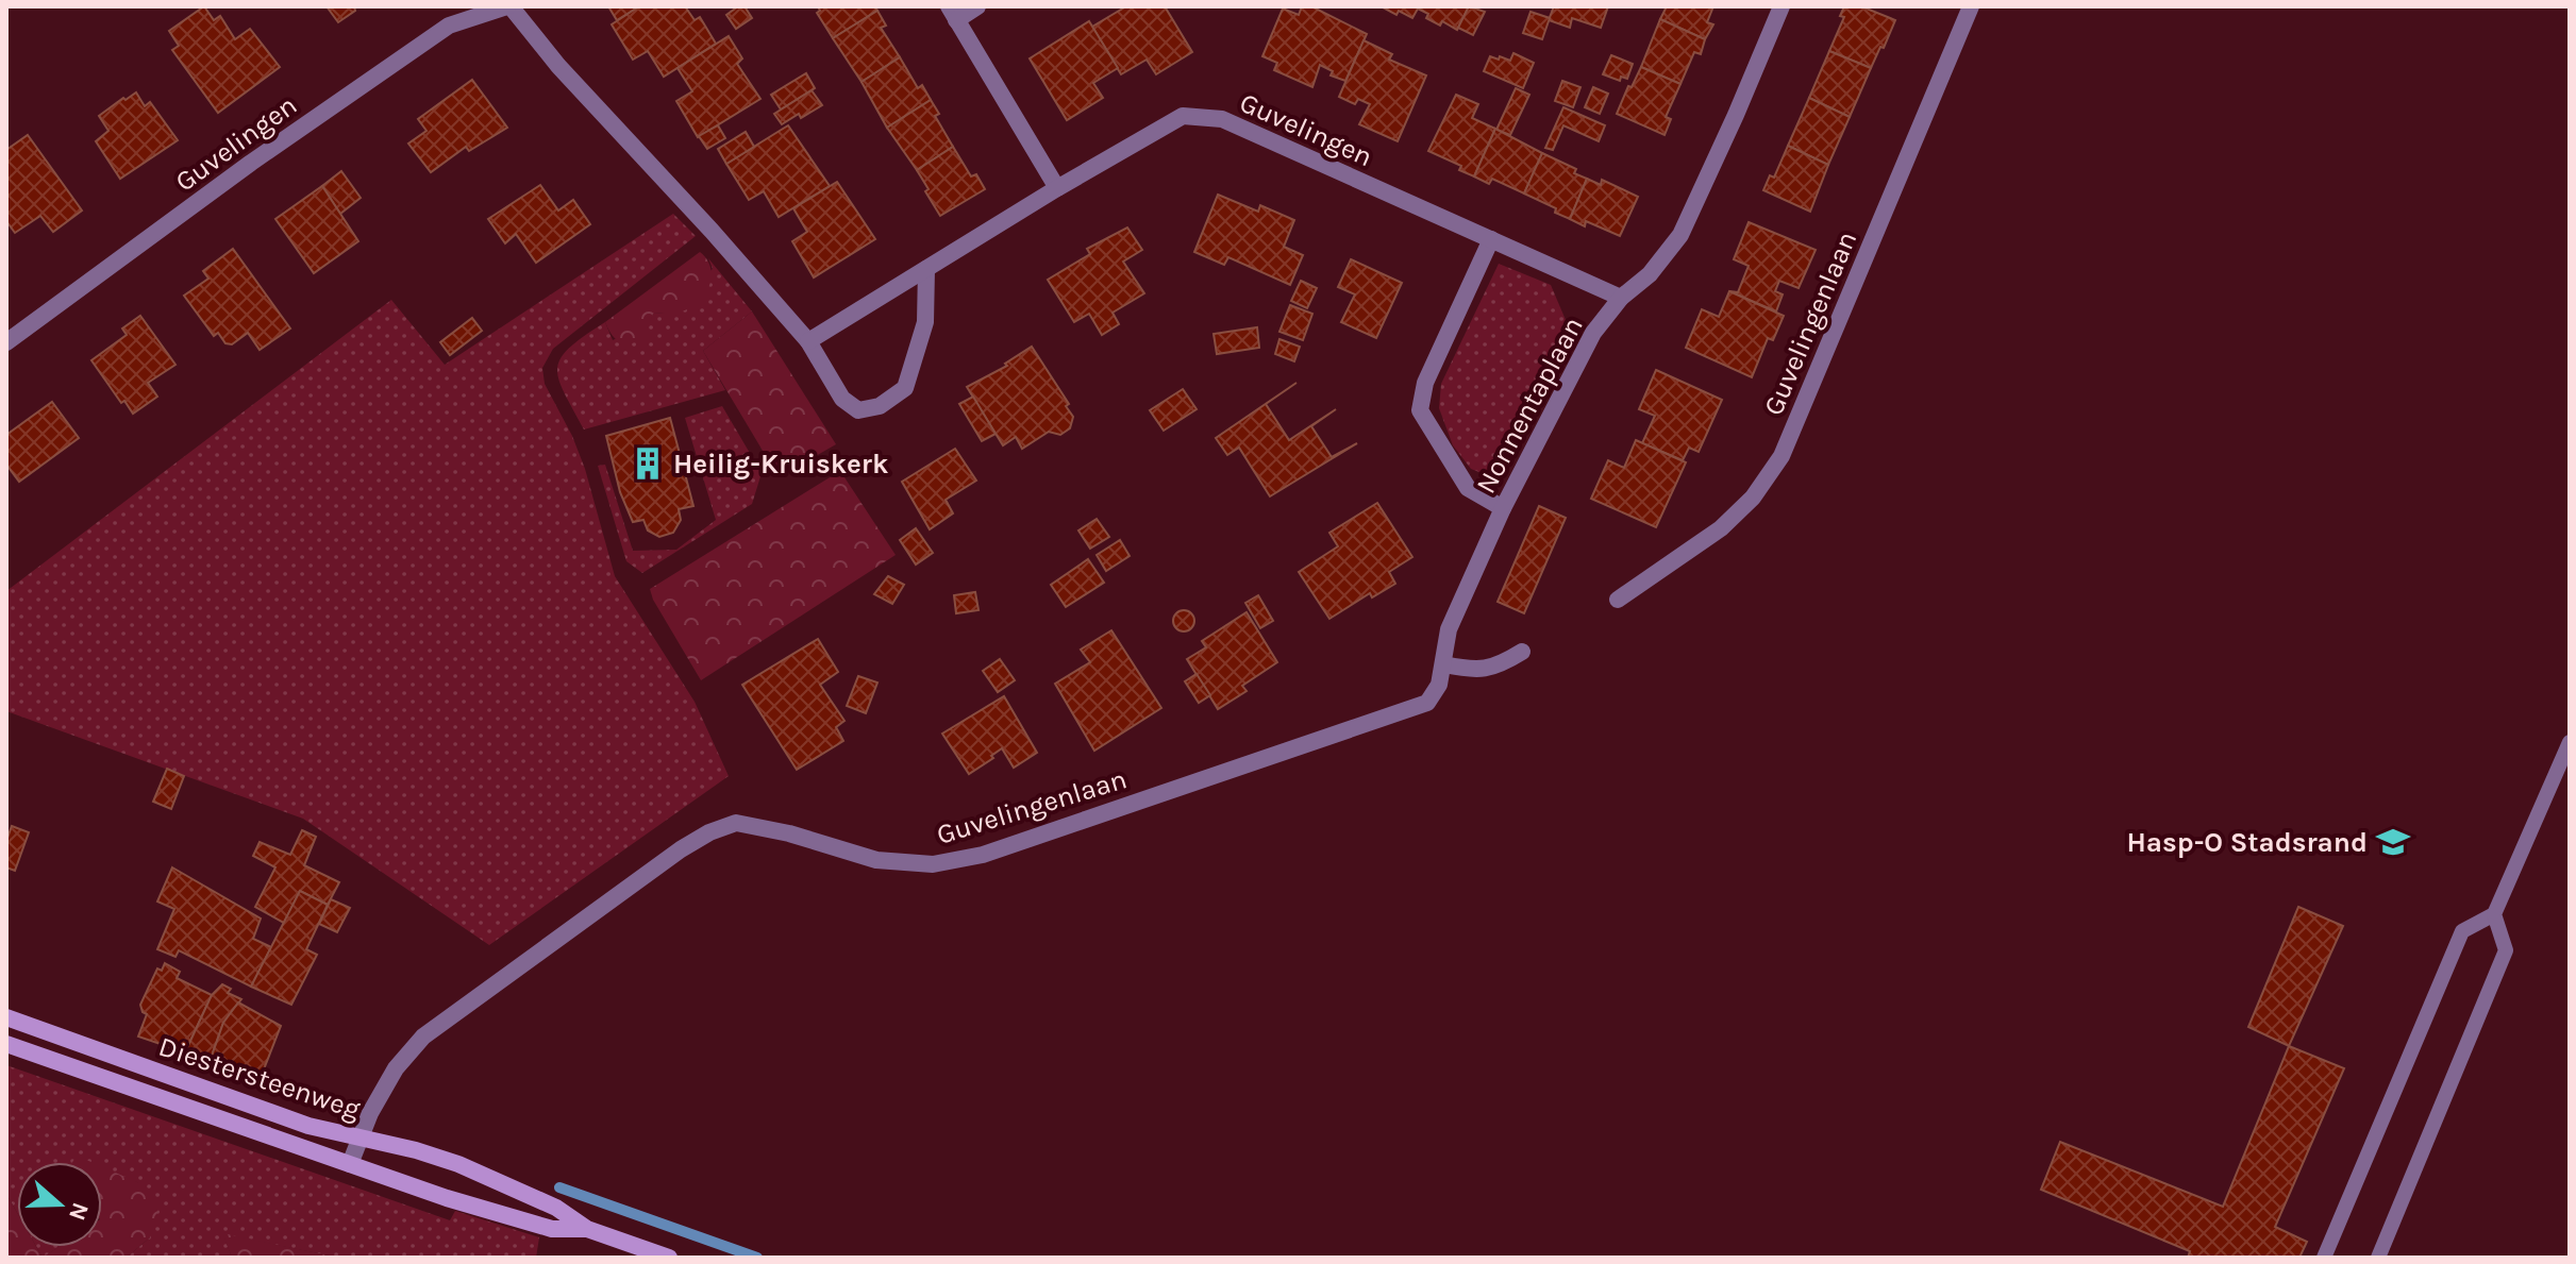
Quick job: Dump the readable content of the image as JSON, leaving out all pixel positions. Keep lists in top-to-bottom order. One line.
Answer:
{"streets":{"main road":["Diestersteenweg"],"street":["Guvelingen","Guvelingenlaan","Nonnentaplaan"]},"crossings":[["Guvelingen","Nonnentaplaan"],["Guvelingenlaan","Nonnentaplaan"],["Guvelingenlaan","Diestersteenweg"]],"places":{"building":["Heilig-Kruiskerk"],"school or university":["Hasp-O Stadsrand"]},"north":"right"}
